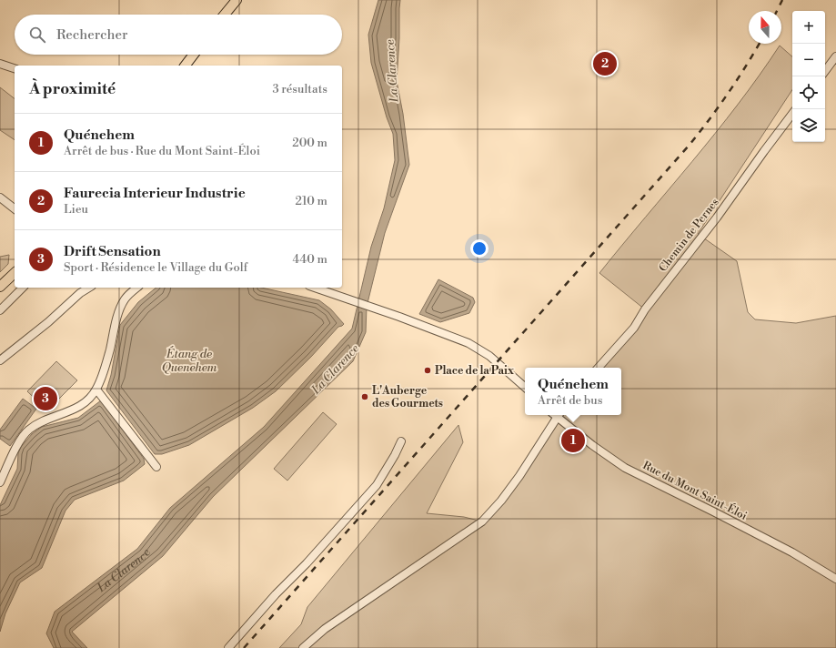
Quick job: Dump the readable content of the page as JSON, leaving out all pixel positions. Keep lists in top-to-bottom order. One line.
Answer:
{"streets":{"street":["Chemin de Pernes","Rue du Mont Saint-Éloi"]},"water":["La Clarence","Étang de Quenehem"],"places":["Place de la Paix","L'Auberge des Gourmets"],"north":"top","page":{"map_buttons":["+","−"],"search":"Rechercher","pins":["2","3","1"],"heading":["À proximité","3 résultats"],"list":[{"mark":"1","name":"Quénehem","note":"Arrêt de bus · Rue du Mont Saint-Éloi","value":"200 m"},{"mark":"2","name":"Faurecia Interieur Industrie","note":"Lieu","value":"210 m"},{"mark":"3","name":"Drift Sensation","note":"Sport · Résidence le Village du Golf","value":"440 m"}],"popup":["Quénehem","Arrêt de bus"]}}
